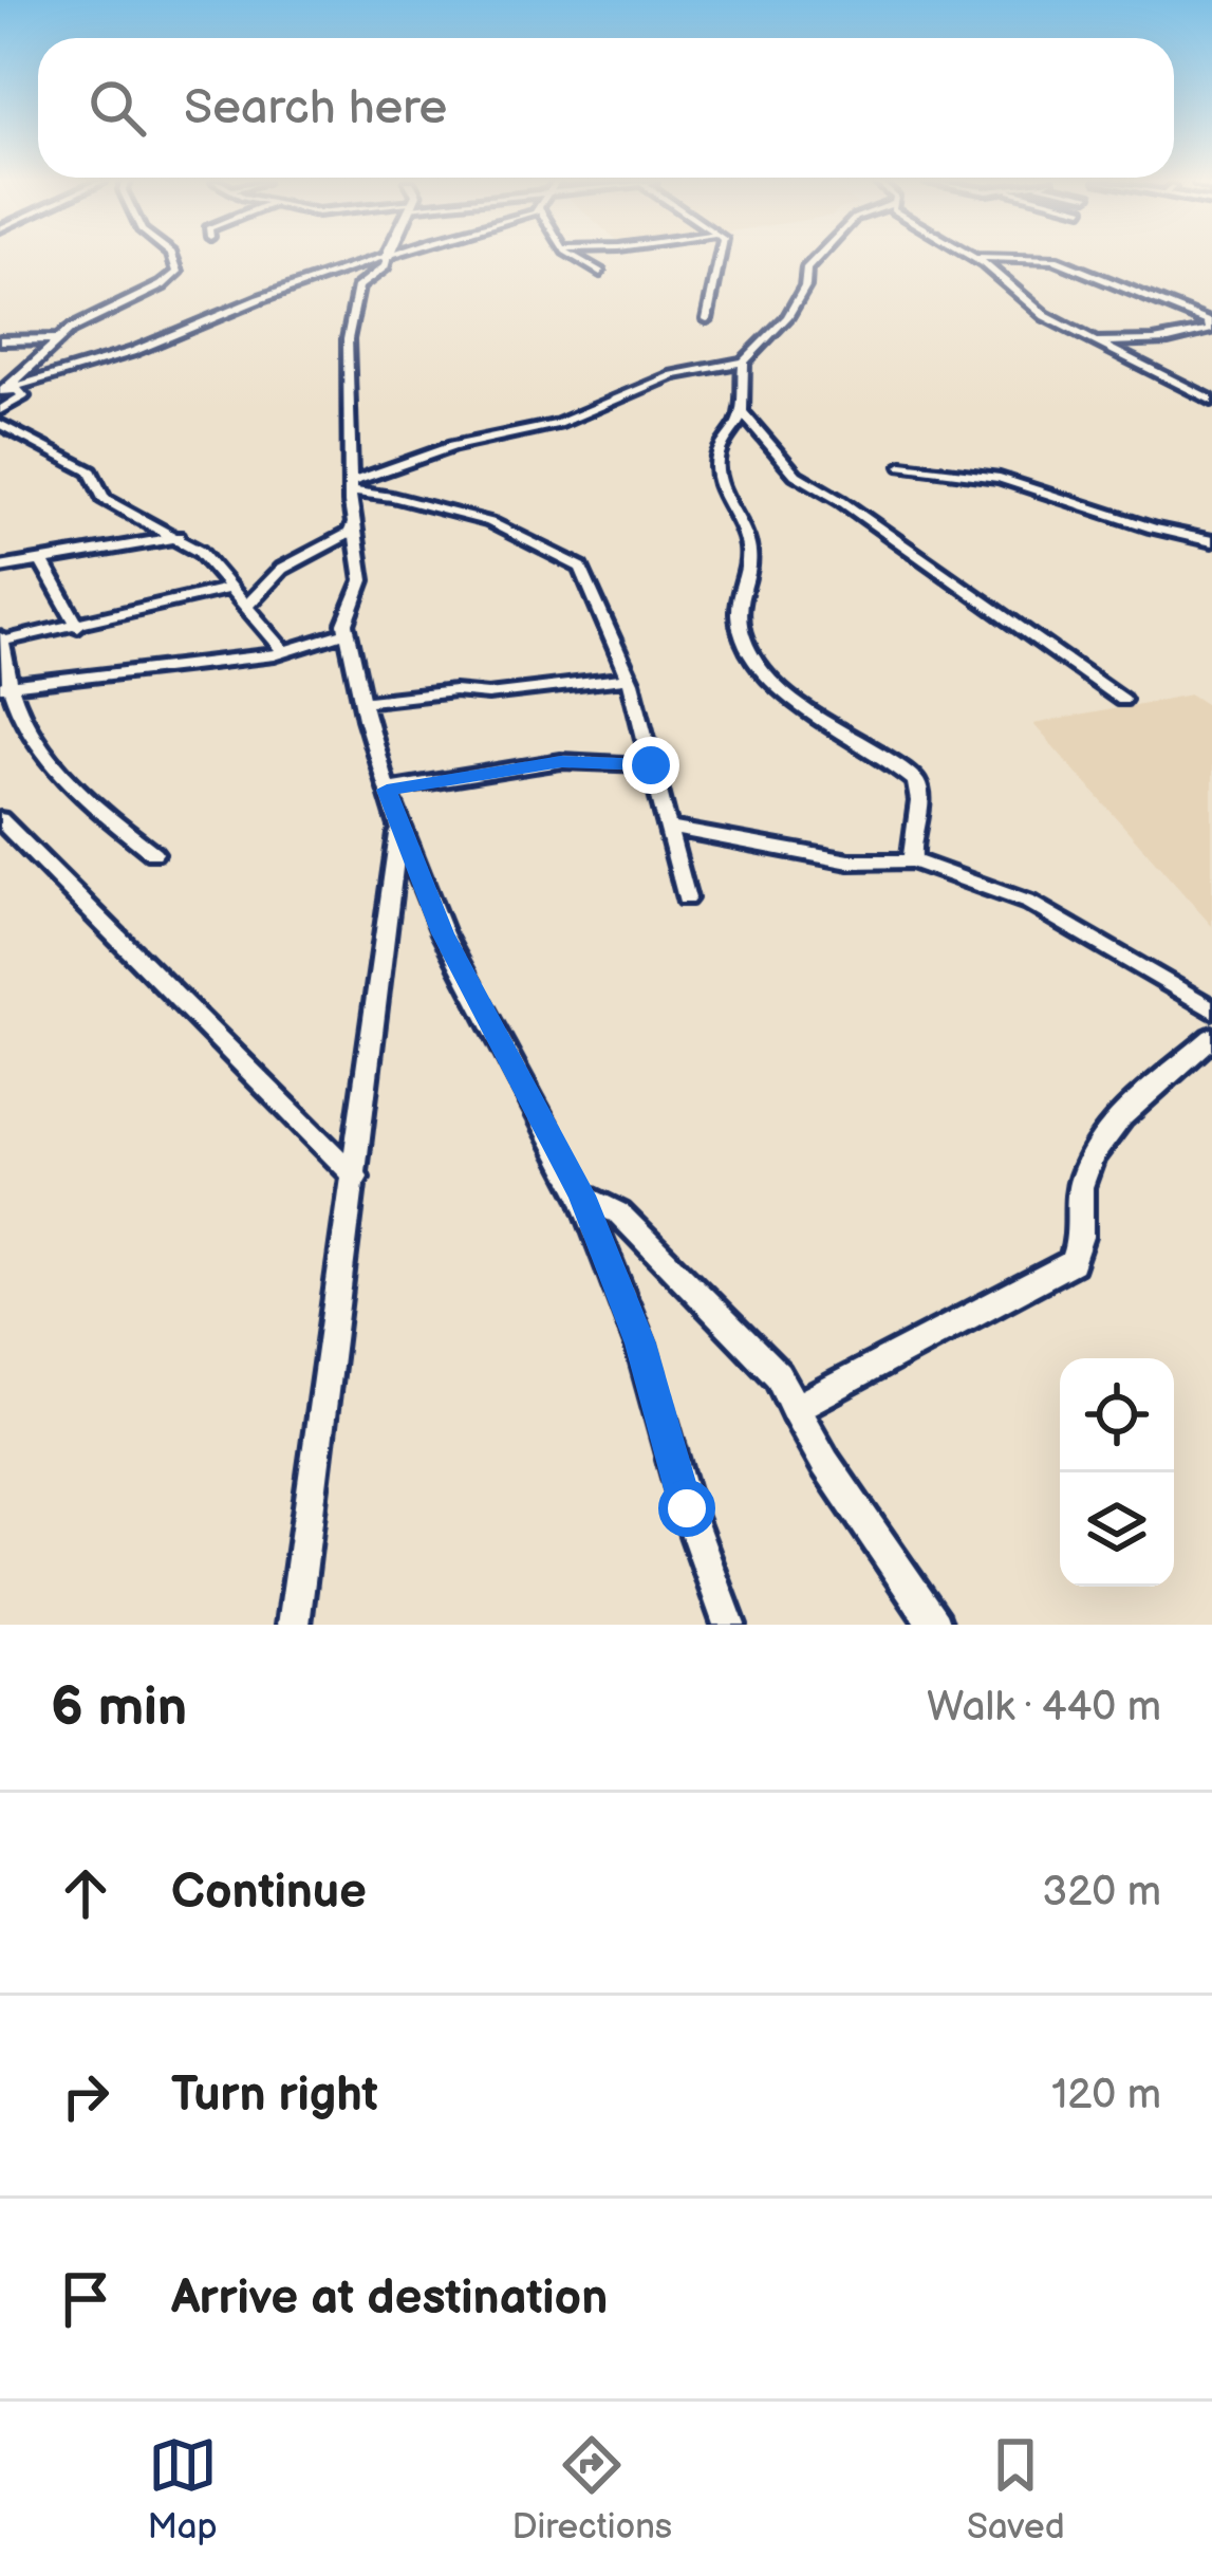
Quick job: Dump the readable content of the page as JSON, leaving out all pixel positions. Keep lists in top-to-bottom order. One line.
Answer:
{"page":{"search":"Search here","heading":["6 min","Walk · 440 m"],"list":[["Continue","320 m"],["Turn right","120 m"],"Arrive at destination"],"nav":["Map","Directions","Saved"]}}
